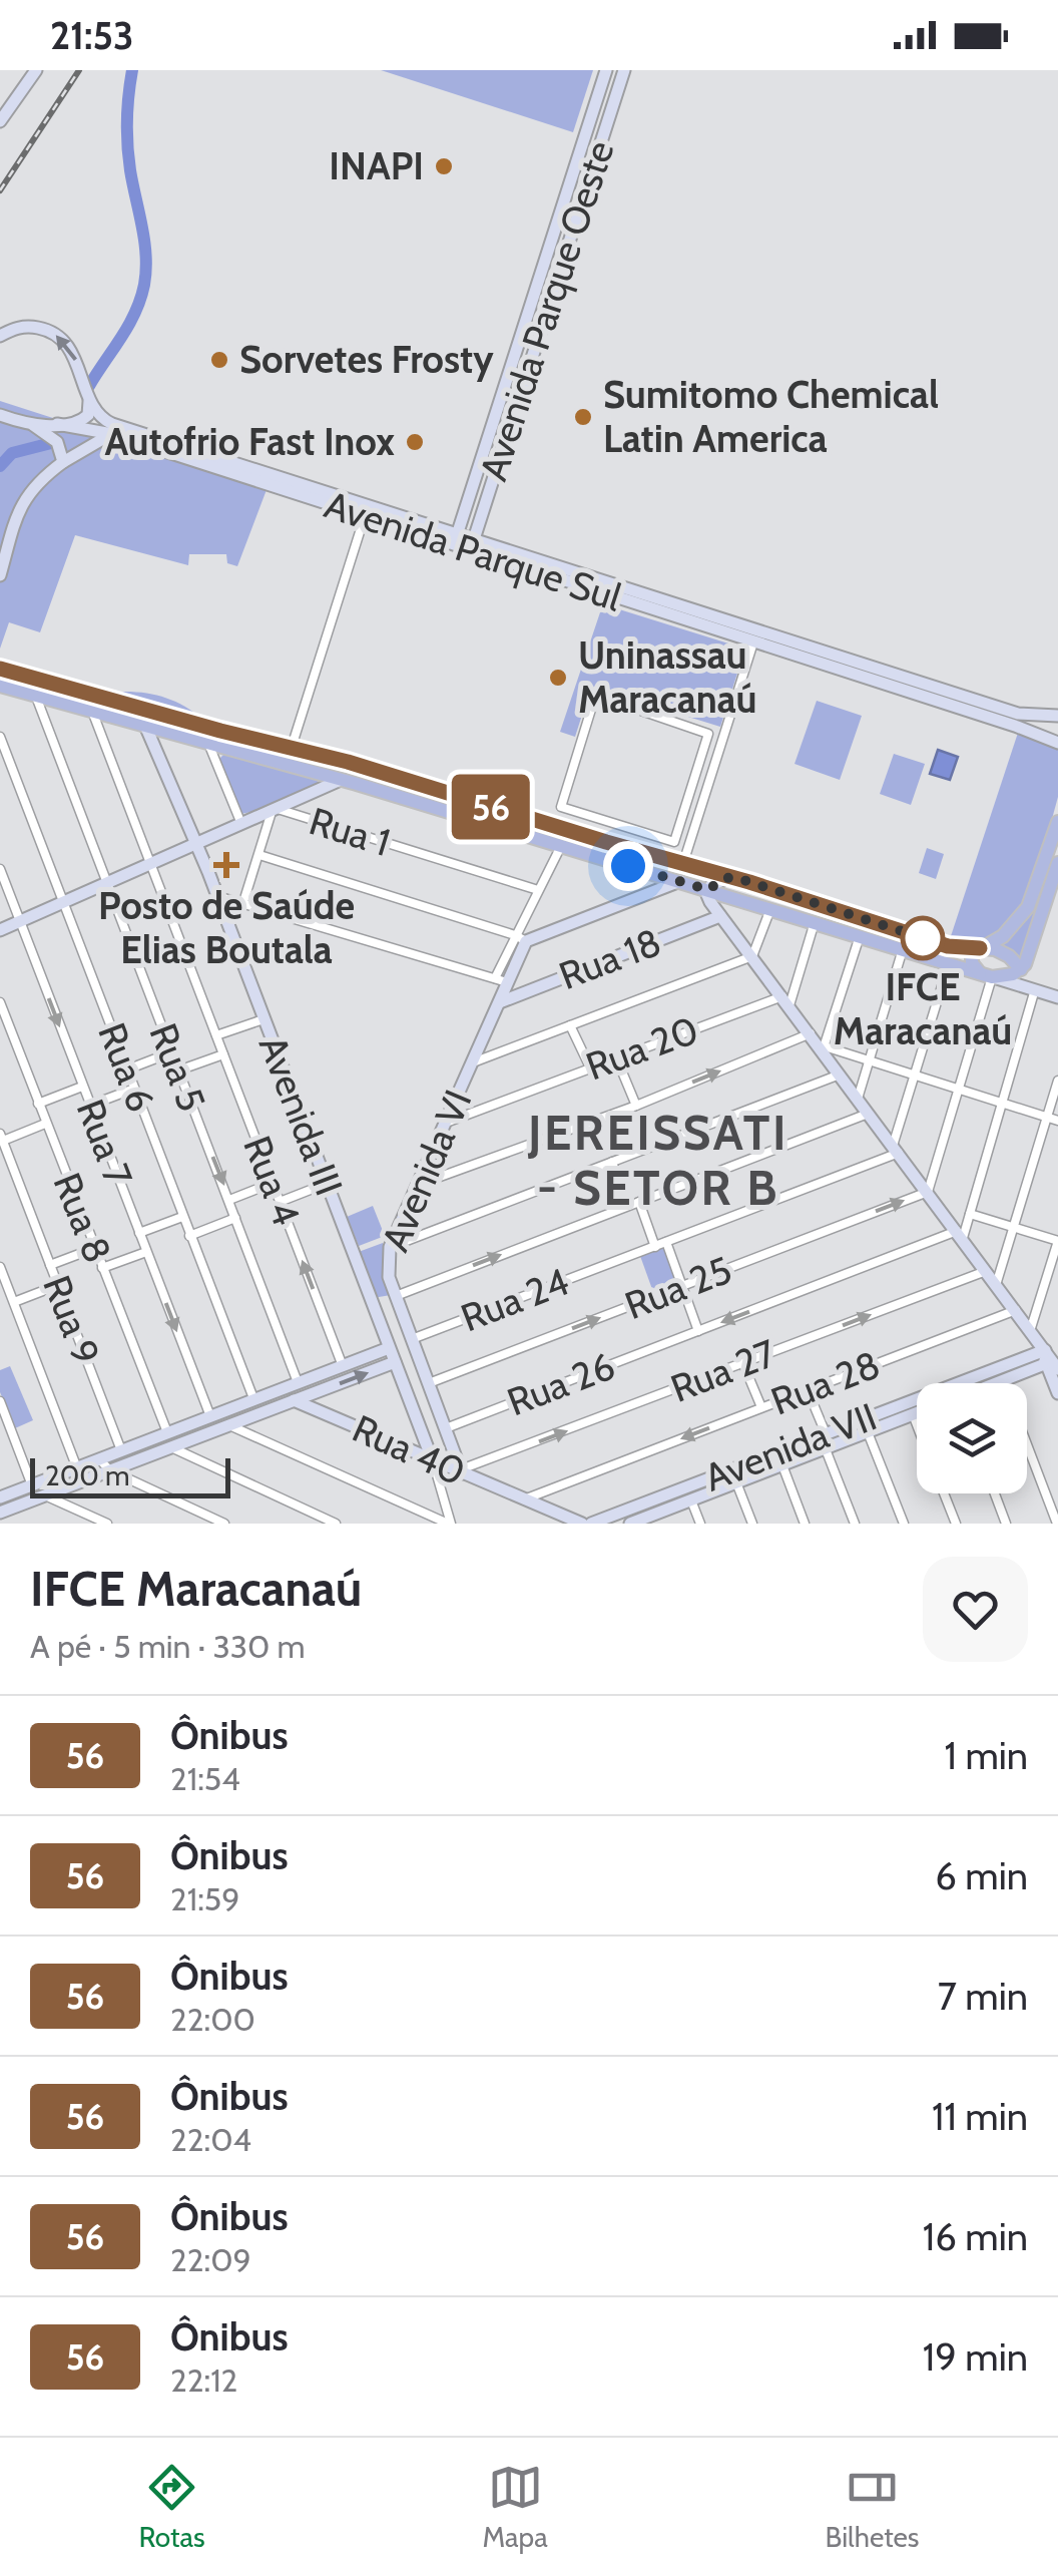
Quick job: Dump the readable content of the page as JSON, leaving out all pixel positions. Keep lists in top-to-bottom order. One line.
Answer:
{"streets":{"street":["Avenida Parque Oeste","Avenida Parque Sul","Rua 1","Rua 18","Rua 20","Rua 6","Rua 5","Avenida III","Rua 7","Avenida VI","Rua 4","Rua 8","Rua 25","Rua 24","Rua 9","Rua 27","Rua 28","Rua 26","Avenida VII","Rua 40"]},"crossings":[["Avenida Parque Oeste","Avenida Parque Sul"],["Rua 18","Avenida VI"],["Rua 20","Avenida VI"],["Avenida III","Rua 40"],["Avenida VI","Rua 25"],["Avenida VI","Rua 24"],["Avenida VI","Rua 27"],["Avenida VI","Rua 26"],["Avenida VI","Rua 40"],["Rua 27","Rua 40"],["Rua 28","Rua 40"]],"one_way":["Rua 7","Rua 25","Rua 27","Rua 28","Rua 26"],"districts":["JEREISSATI - SETOR B"],"places":{"other":["INAPI","Sorvetes Frosty","Sumitomo Chemical Latin America","Autofrio Fast Inox","Uninassau Maracanaú","IFCE Maracanaú"],"health":["Posto de Saúde Elias Boutala"]},"lines":["bus line 56"],"scale_bar":"200 m","page":{"status":"21:53","on_map":"56","scale":"200 m","heading":["IFCE Maracanaú","A pé · 5 min · 330 m"],"list":[{"mark":"56","name":"Ônibus","note":"21:54","value":"1 min"},{"mark":"56","name":"Ônibus","note":"21:59","value":"6 min"},{"mark":"56","name":"Ônibus","note":"22:00","value":"7 min"},{"mark":"56","name":"Ônibus","note":"22:04","value":"11 min"},{"mark":"56","name":"Ônibus","note":"22:09","value":"16 min"},{"mark":"56","name":"Ônibus","note":"22:12","value":"19 min"}],"tabs":["Rotas","Mapa","Bilhetes"]}}
